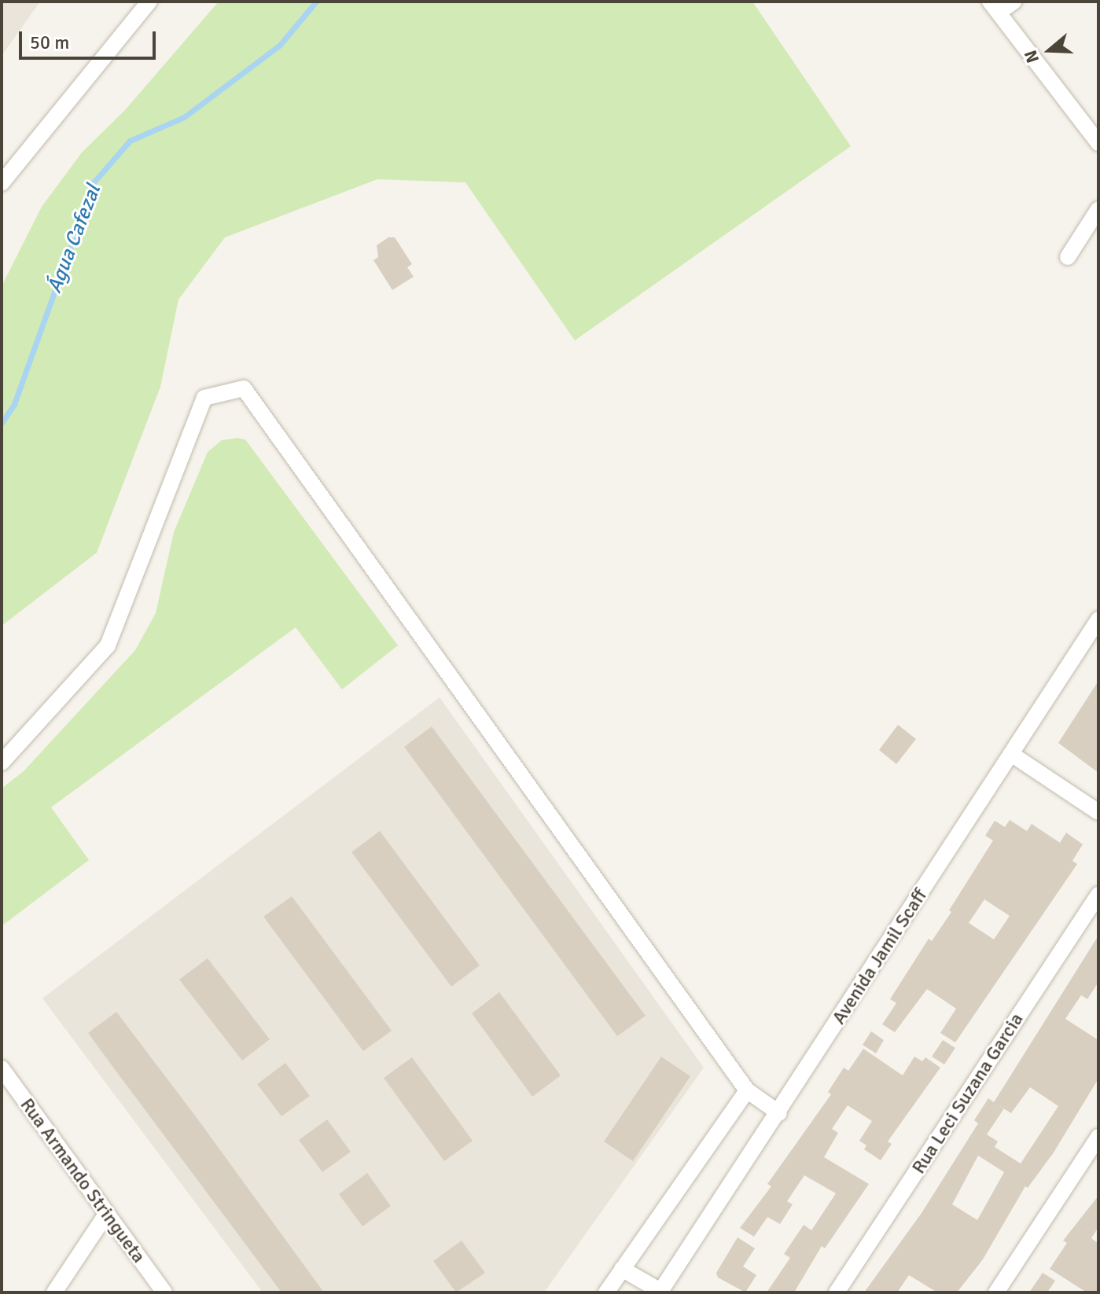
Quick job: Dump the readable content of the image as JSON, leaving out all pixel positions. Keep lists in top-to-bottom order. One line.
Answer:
{"streets":{"street":["Avenida Jamil Scaff","Rua Leci Suzana Garcia","Rua Armando Stringueta"]},"water":["Água Cafezal"],"scale_bar":"50 m","north":"left"}
